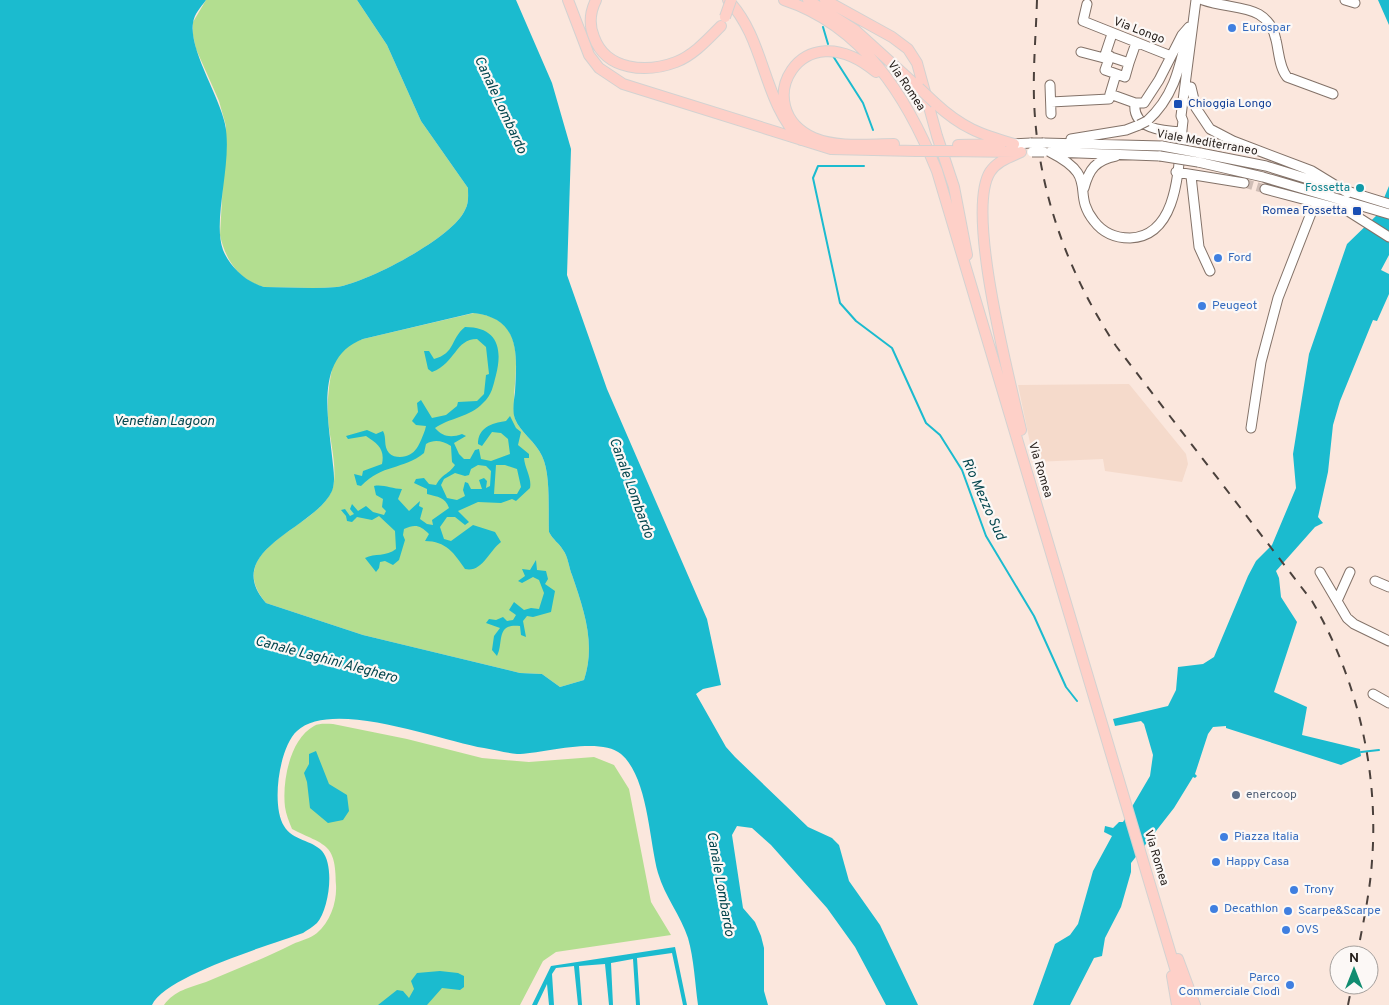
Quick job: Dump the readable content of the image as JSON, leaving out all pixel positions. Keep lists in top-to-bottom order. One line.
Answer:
{"streets":{"main road":["Via Romea"],"street":["Via Longo","Viale Mediterraneo"]},"water":["Canale Lombardo","Venetian Lagoon","Rio Mezzo Sud","Canale Laghini Aleghero"],"places":{"other":["Eurospar","Fossetta","Ford","Peugeot","enercoop","Piazza Italia","Happy Casa","Trony","Decathlon","Scarpe&Scarpe","OVS","Parco Commerciale Clodì"],"transit":["Chioggia Longo","Romea Fossetta"]},"north":"top"}
